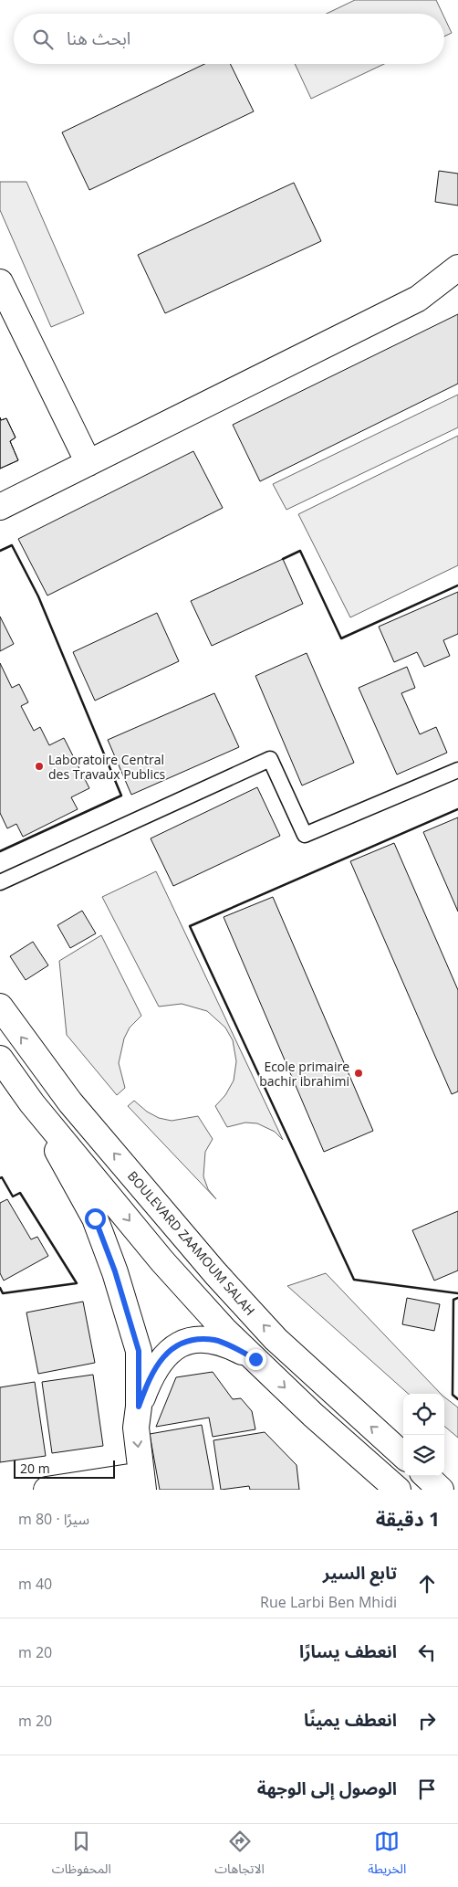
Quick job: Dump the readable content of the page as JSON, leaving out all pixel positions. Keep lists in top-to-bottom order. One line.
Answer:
{"streets":{"street":["BOULEVARD ZAAMOUM SALAH"]},"places":["Laboratoire Central des Travaux Publics","Ecole primaire bachir ibrahimi"],"scale_bar":"20 m","page":{"search":"ابحث هنا","scale":"20 m","heading":["1 دقيقة","سيرًا · 80 m"],"list":[["تابع السير","Rue Larbi Ben Mhidi","40 m"],["انعطف يسارًا","20 m"],["انعطف يمينًا","20 m"],"الوصول إلى الوجهة"],"nav":["الخريطة","الاتجاهات","المحفوظات"]}}
